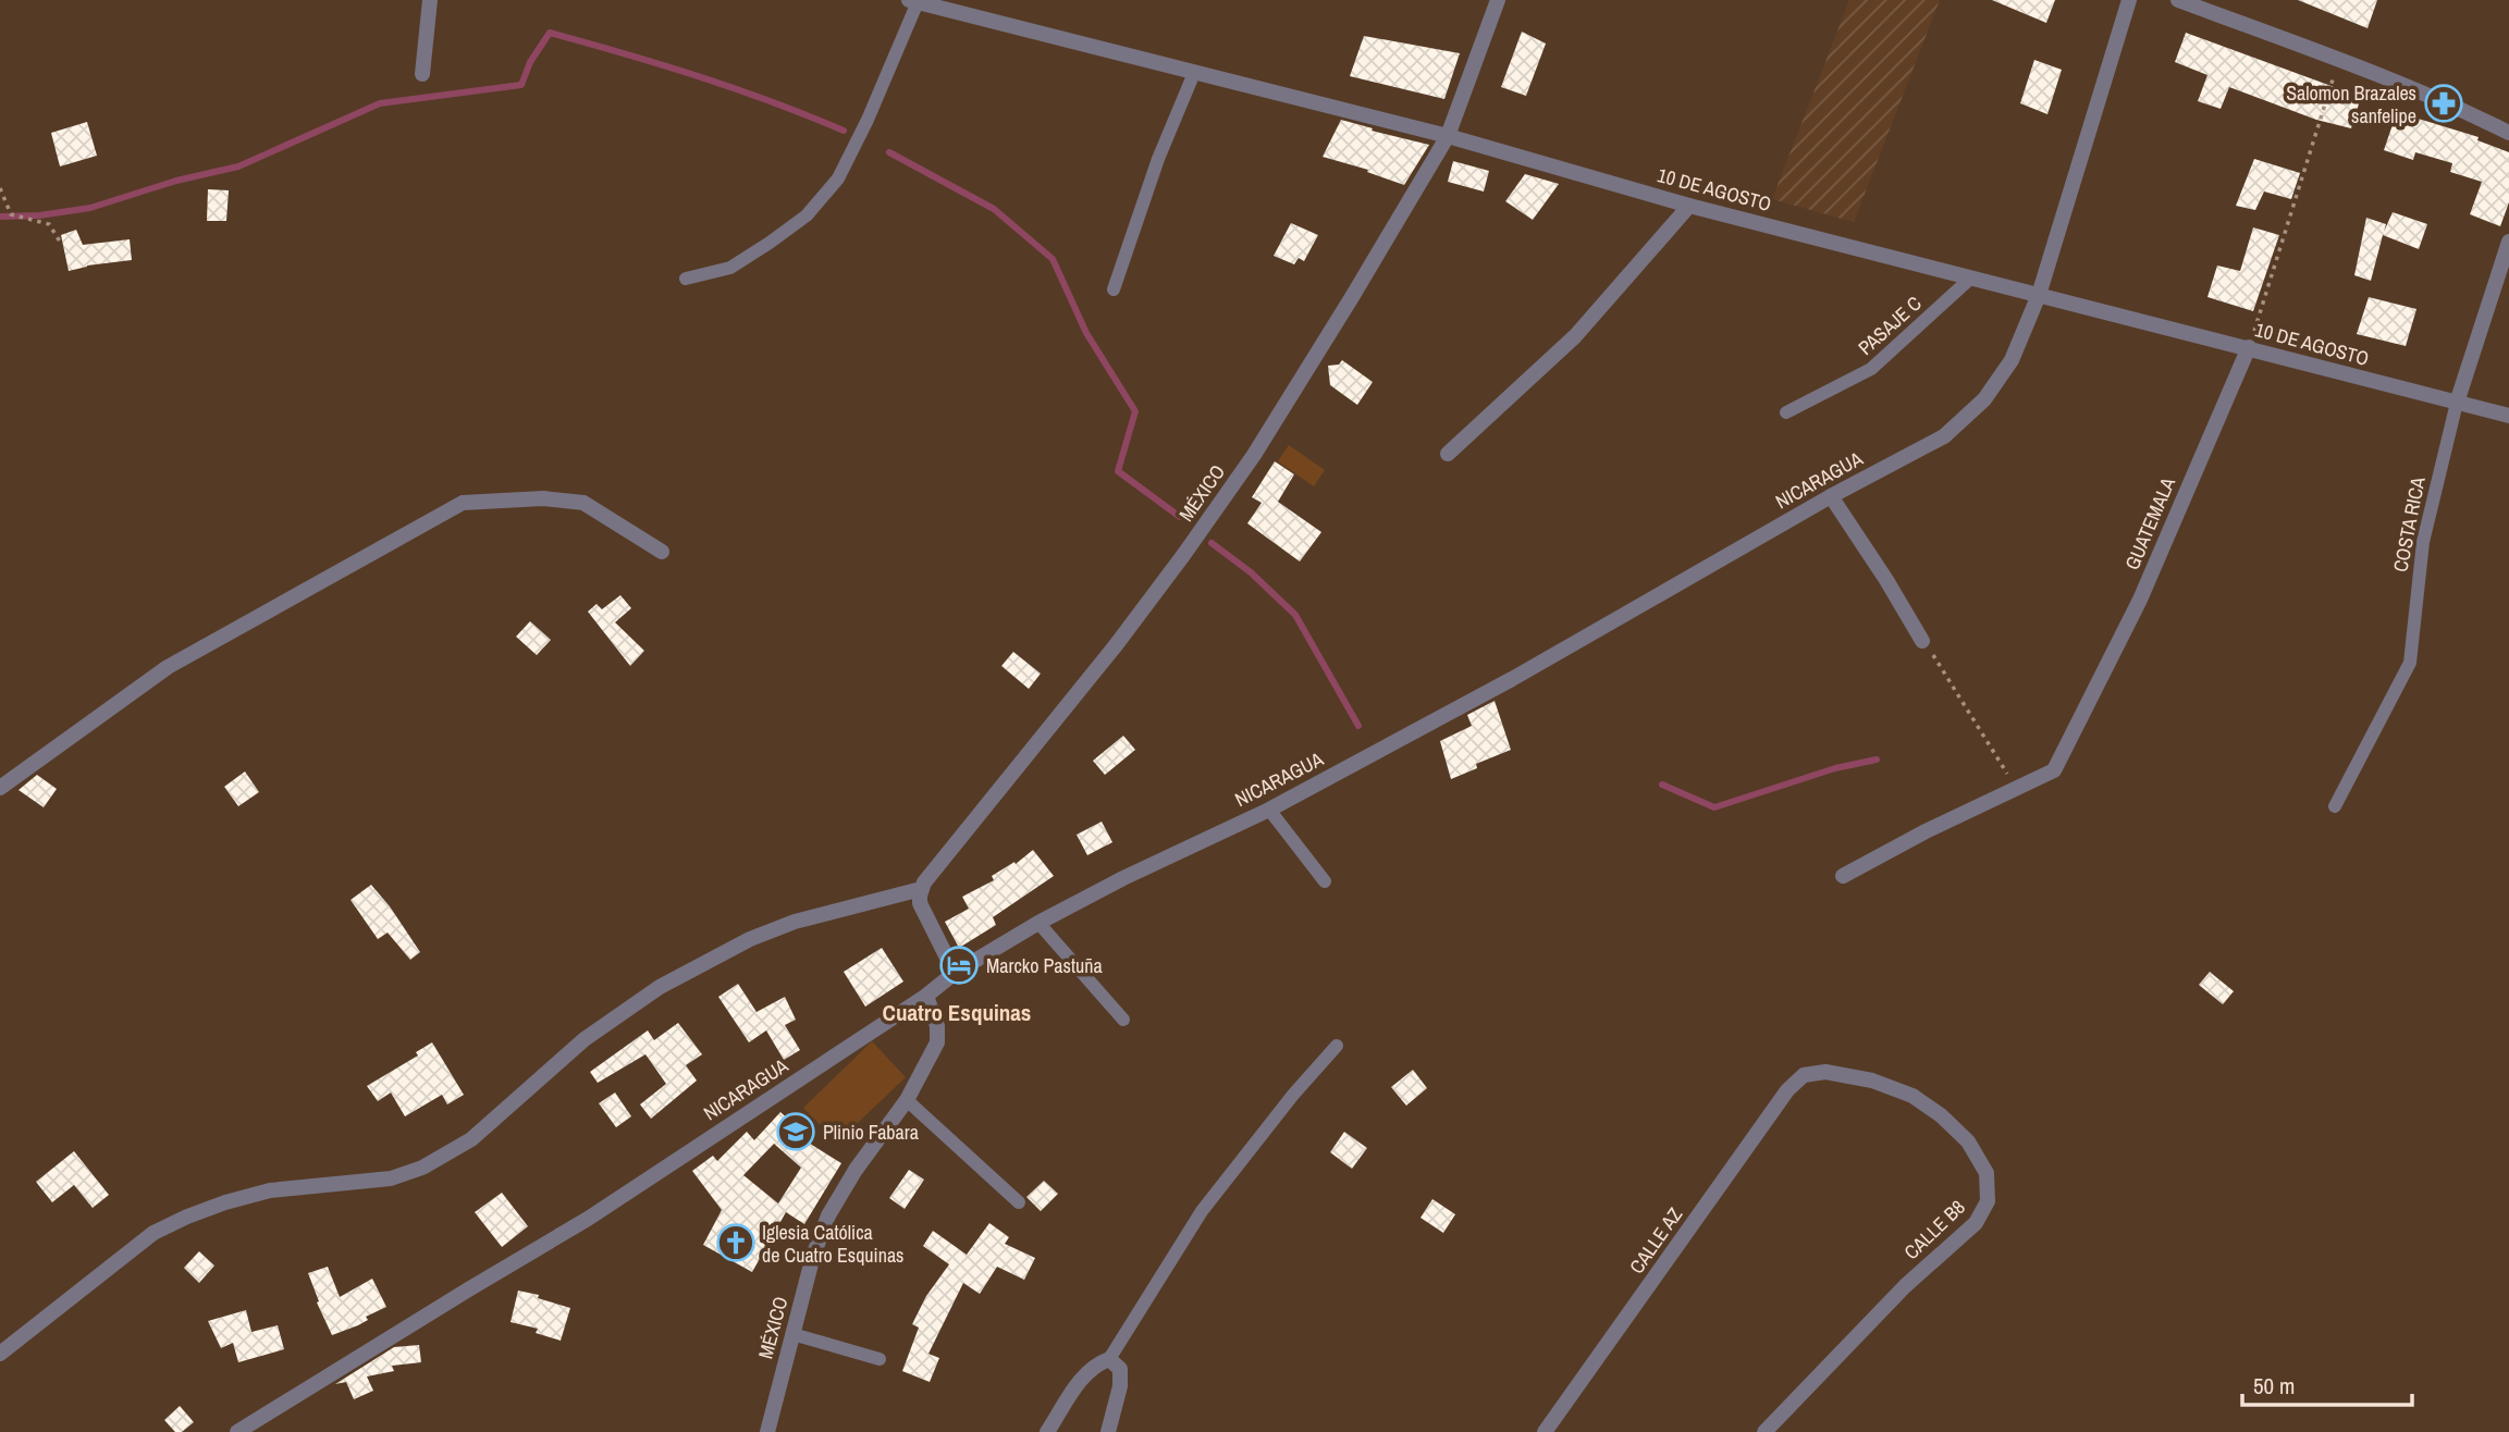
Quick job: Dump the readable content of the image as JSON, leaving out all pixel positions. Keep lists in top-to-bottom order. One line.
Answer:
{"streets":{"street":["10 DE AGOSTO","NICARAGUA","MÉXICO","GUATEMALA","COSTA RICA","CALLE B8","CALLE AZ"],"lane":["PASAJE C"]},"crossings":[["10 DE AGOSTO","PASAJE C"],["10 DE AGOSTO","NICARAGUA"],["10 DE AGOSTO","MÉXICO"],["10 DE AGOSTO","GUATEMALA"],["10 DE AGOSTO","COSTA RICA"],["NICARAGUA","MÉXICO"],["CALLE B8","CALLE AZ"]],"districts":["Cuatro Esquinas"],"places":{"pharmacy":["Salomon Brazales sanfelipe"],"hotel":["Marcko Pastuña"],"school or university":["Plinio Fabara"],"church":["Iglesia Católica de Cuatro Esquinas"]},"scale_bar":"50 m"}
